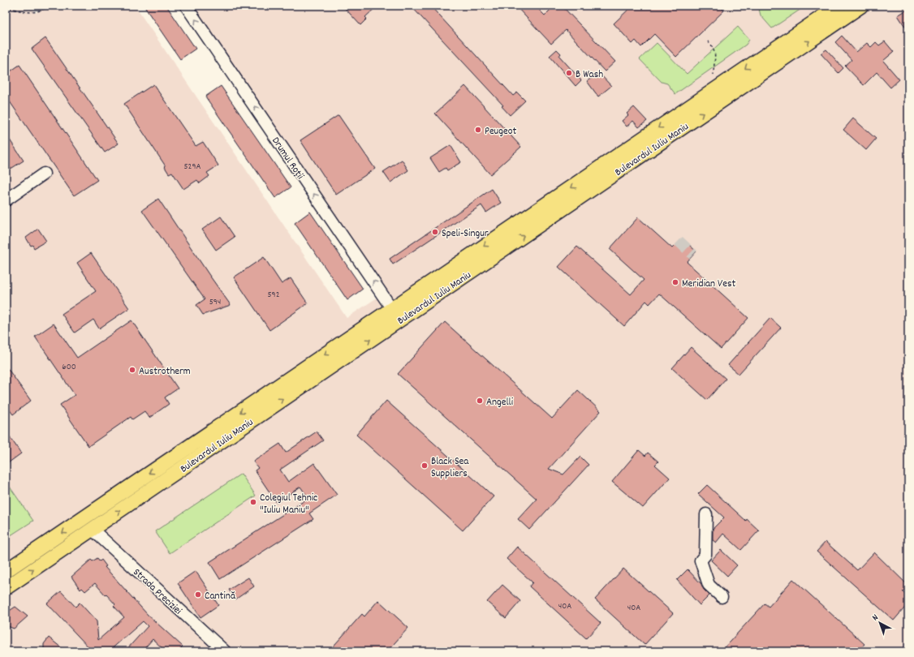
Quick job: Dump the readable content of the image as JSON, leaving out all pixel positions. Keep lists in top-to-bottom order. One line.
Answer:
{"streets":{"main road":["Bulevardul Iuliu Maniu"],"street":["Drumul Roții","Strada Preciziei"]},"crossings":[["Bulevardul Iuliu Maniu","Drumul Roții"],["Bulevardul Iuliu Maniu","Strada Preciziei"]],"one_way":["Drumul Roții"],"places":["B Wash","Peugeot","Speli-Singur","Meridian Vest","Austrotherm","Angelli","Black Sea Suppliers","Colegiul Tehnic \"Iuliu Maniu\"","Cantină"],"house_numbers":["529A","592","594","600","40A","40A"],"north":"top left"}
